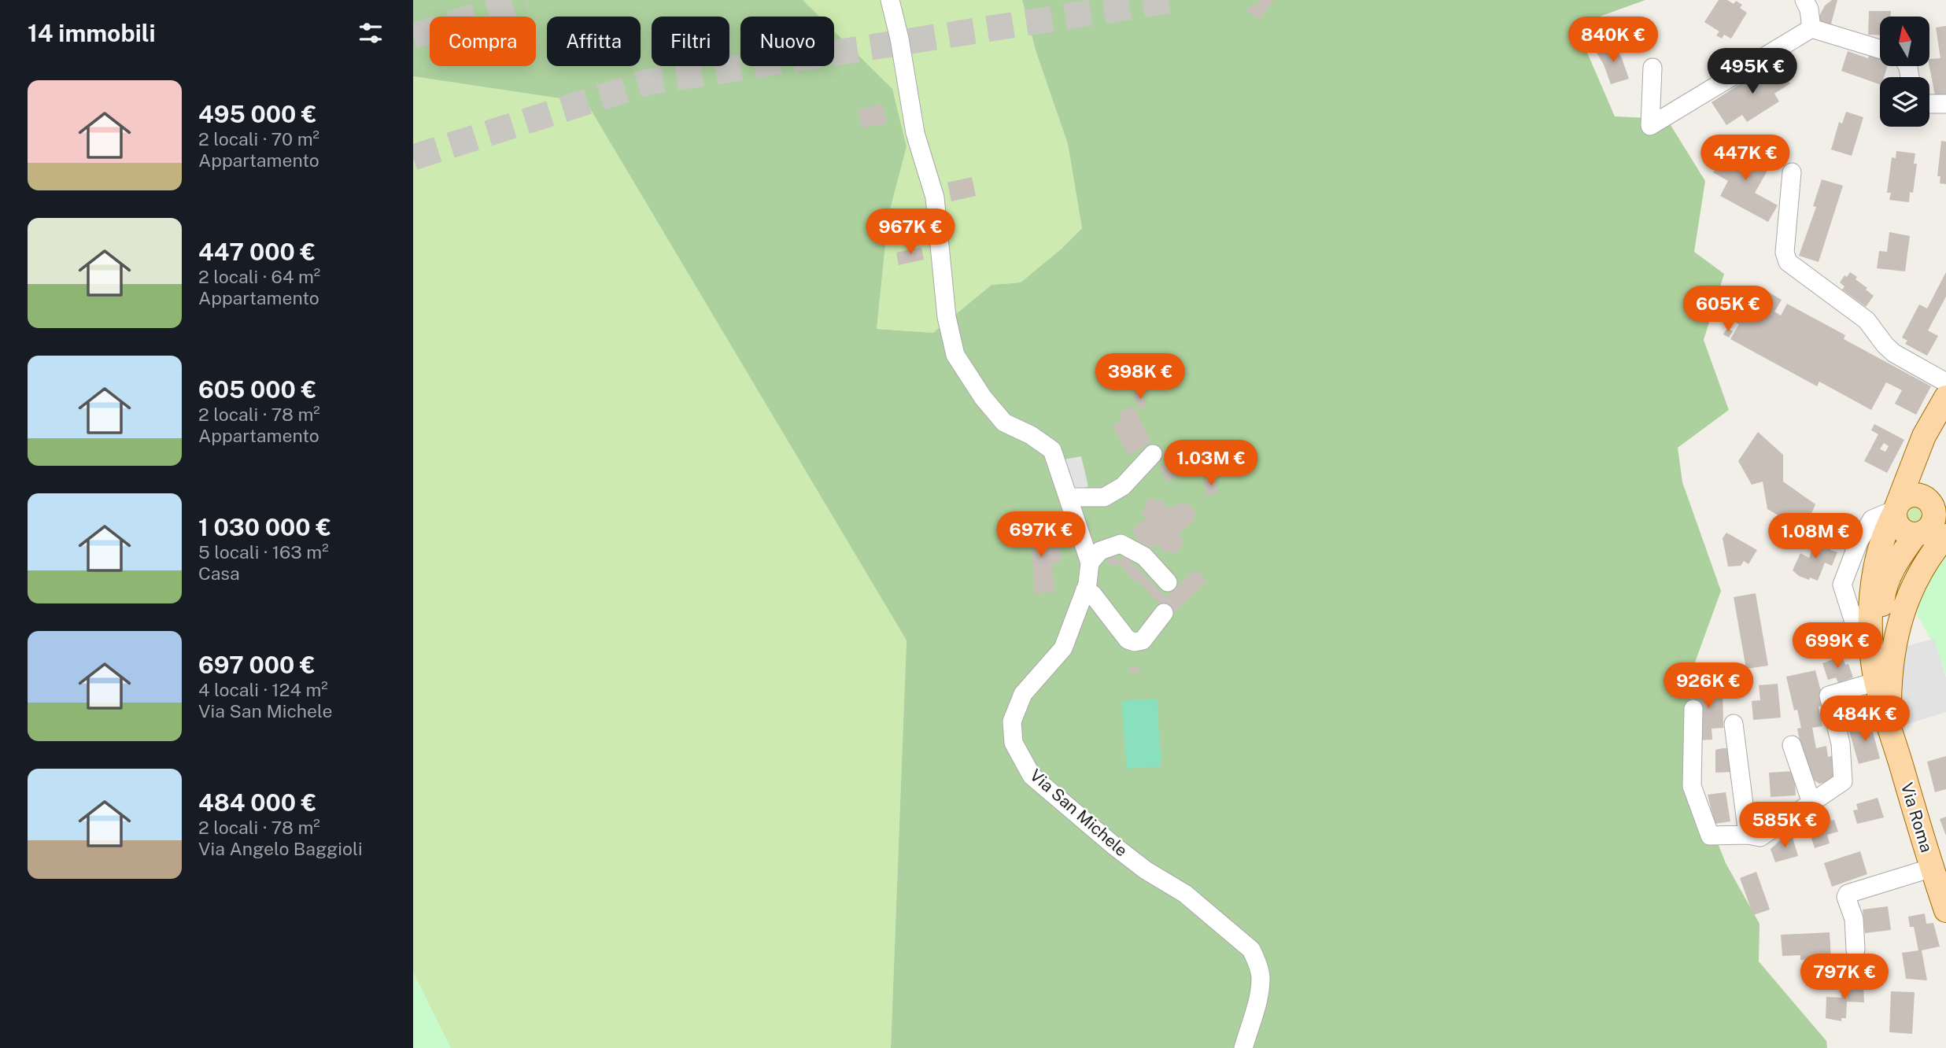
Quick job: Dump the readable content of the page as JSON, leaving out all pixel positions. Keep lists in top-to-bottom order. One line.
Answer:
{"streets":{"main road":["Via Roma"],"street":["Via San Michele"]},"north":"top","page":{"heading":"14 immobili","price":["840K €","495K €","447K €","967K €","605K €","398K €","1.03M €","697K €","1.08M €","699K €","926K €","484K €","585K €","797K €"],"chip":["Compra","Affitta","Filtri","Nuovo"],"list":[{"name":"495 000 €","note":"2 locali · 70 m² · Appartamento"},{"name":"447 000 €","note":"2 locali · 64 m² · Appartamento"},{"name":"605 000 €","note":"2 locali · 78 m² · Appartamento"},{"name":"1 030 000 €","note":"5 locali · 163 m² · Casa"},{"name":"697 000 €","note":"4 locali · 124 m² · Via San Michele"},{"name":"484 000 €","note":"2 locali · 78 m² · Via Angelo Baggioli"}]}}
